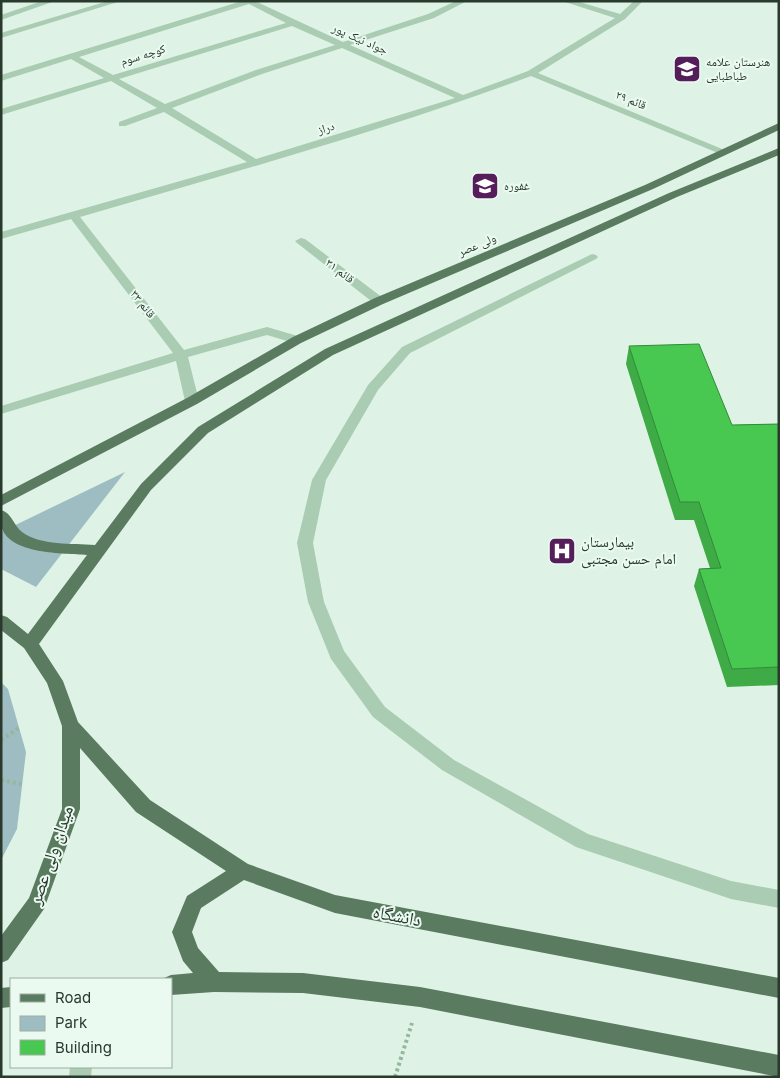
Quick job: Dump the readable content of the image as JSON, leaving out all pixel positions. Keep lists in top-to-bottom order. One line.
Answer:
{"streets":{"main road":["ولی عصر","میدان ولی عصر","دانشگاه"],"street":["جواد نیک پور","کوچه سوم","قائم ۲۹","دراز","قائم ۳۱","قائم ۳۳"]},"crossings":[["جواد نیک پور","کوچه سوم"],["جواد نیک پور","دراز"],["قائم ۲۹","دراز"],["قائم ۲۹","ولی عصر"],["دراز","قائم ۳۳"],["ولی عصر","قائم ۳۱"],["ولی عصر","قائم ۳۳"],["میدان ولی عصر","دانشگاه"]],"places":{"school or university":["هنرستان علامه طباطبایی","غفوره"],"hospital":["بیمارستان امام حسن مجتبی"]},"legend":["Road","Park","Building"]}
